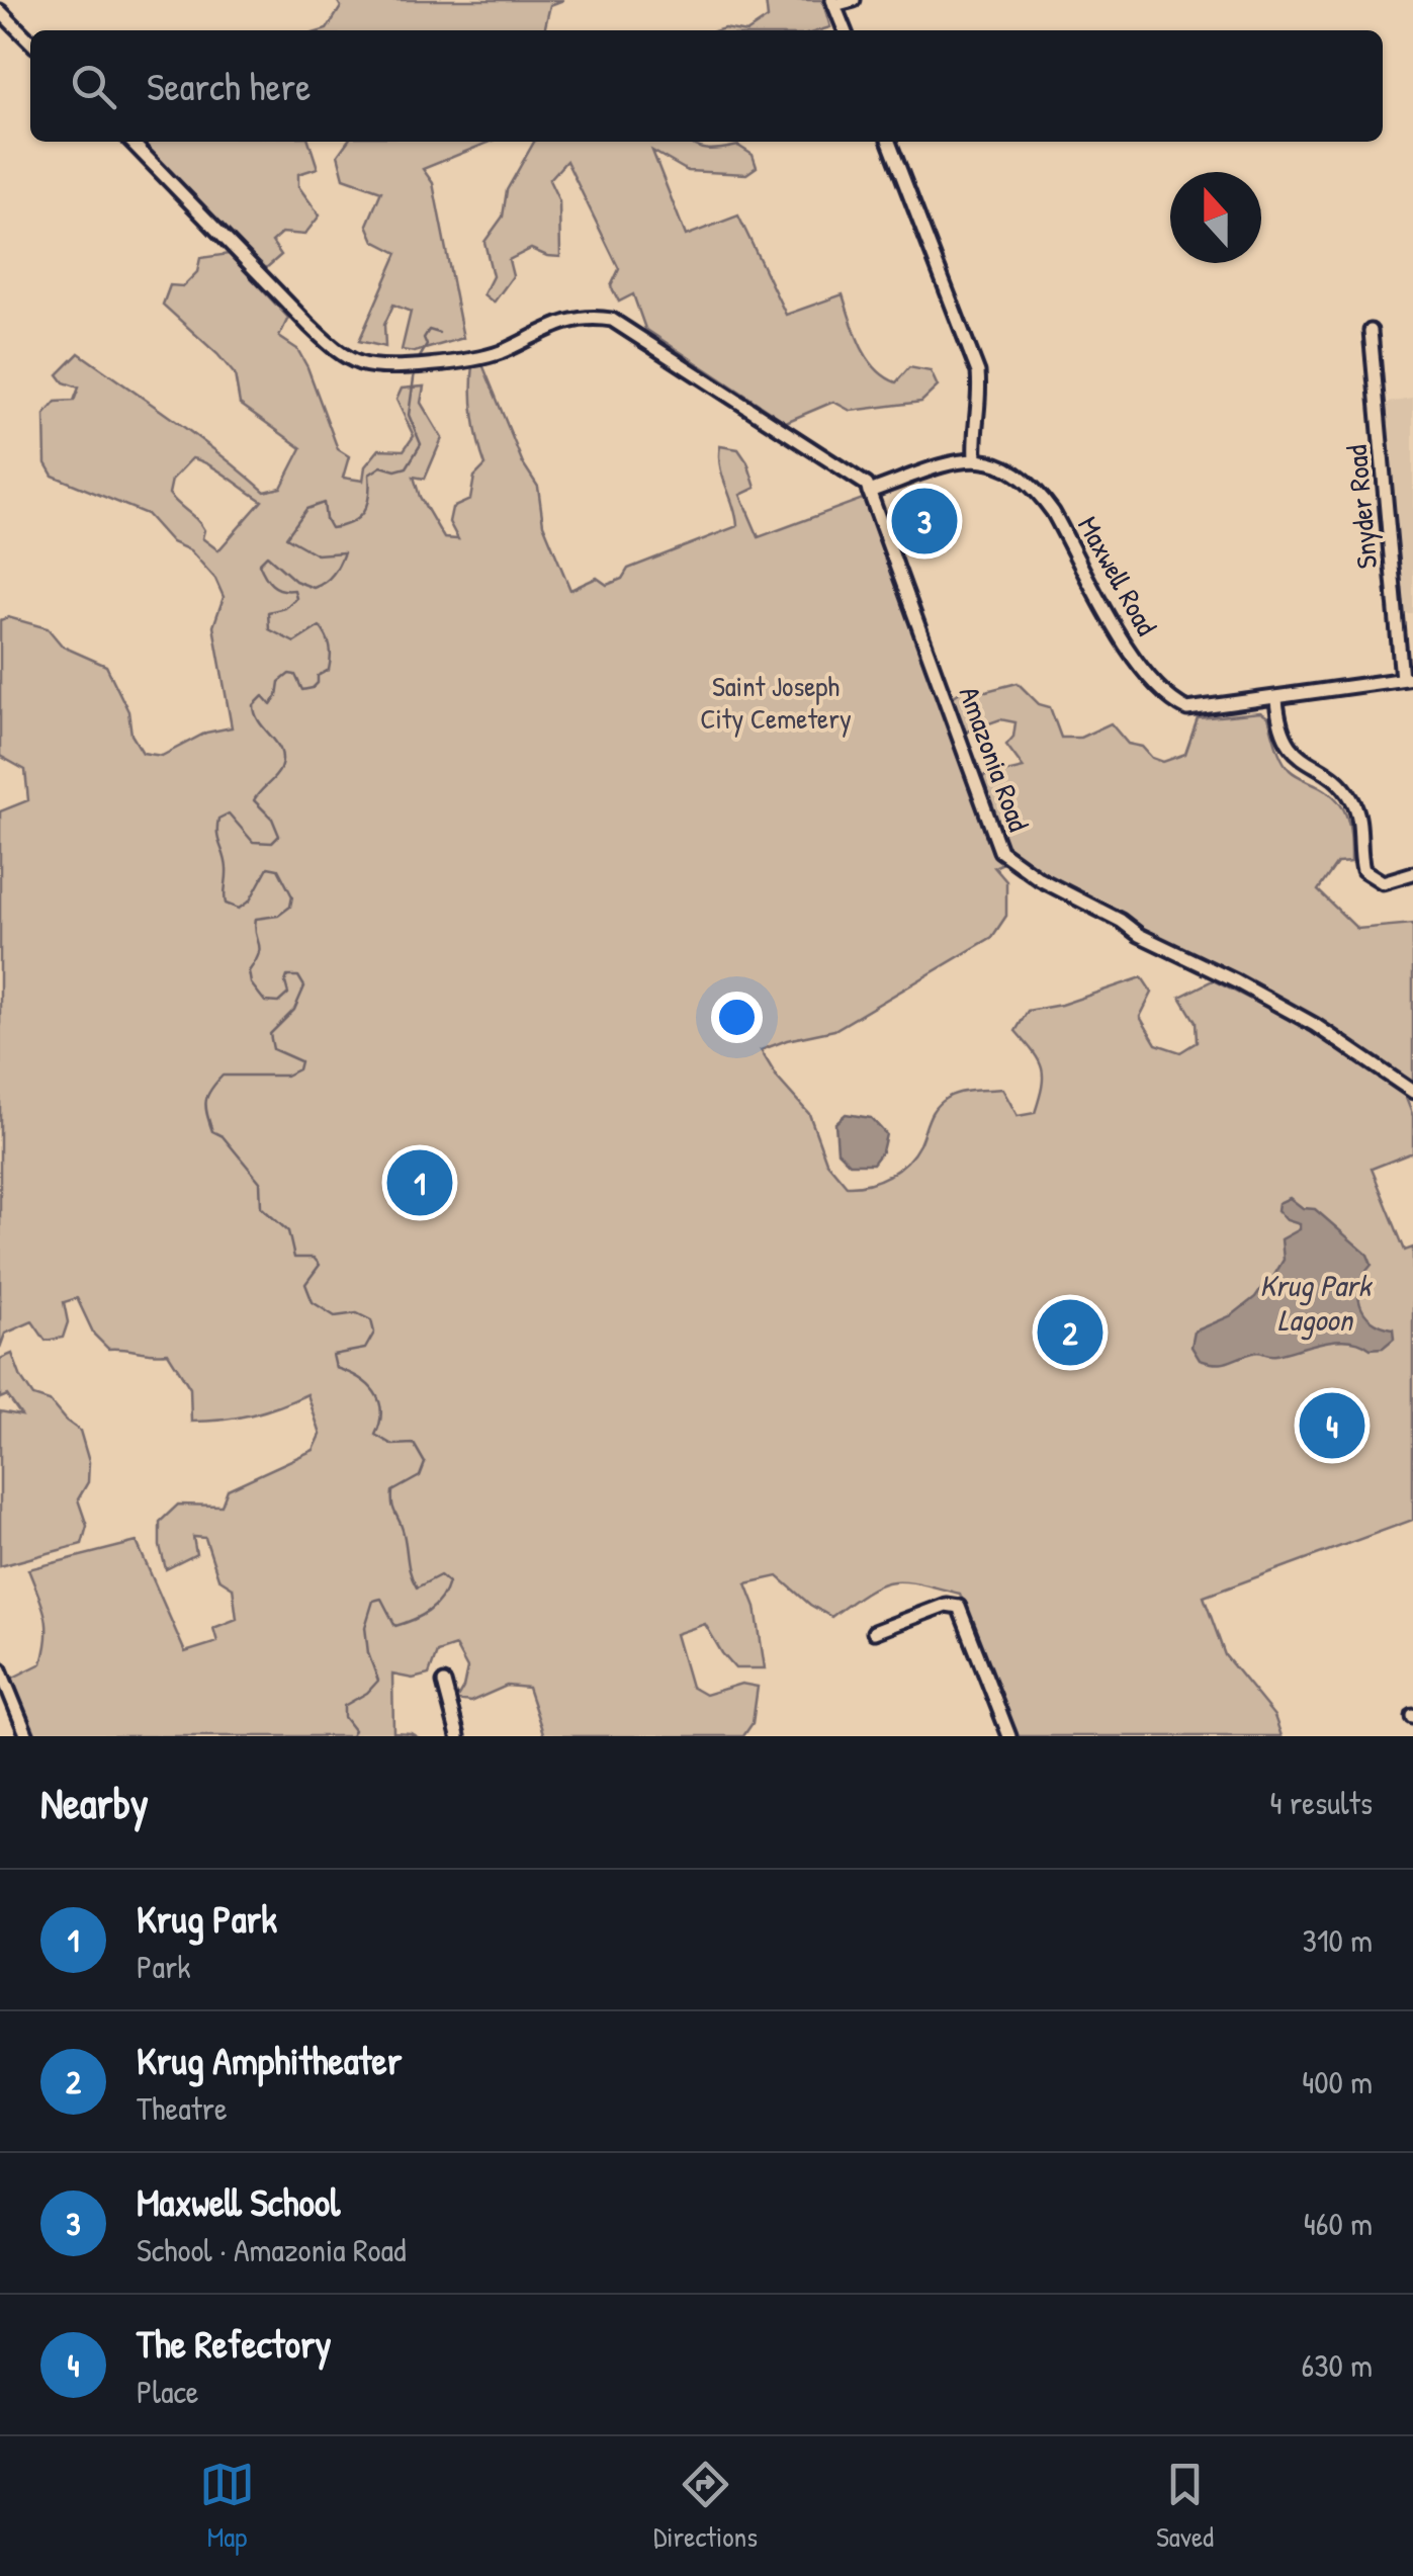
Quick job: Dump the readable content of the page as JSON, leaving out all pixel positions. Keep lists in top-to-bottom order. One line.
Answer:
{"streets":{"street":["Snyder Road","Maxwell Road","Amazonia Road"]},"crossings":[["Snyder Road","Maxwell Road"]],"water":["Krug Park Lagoon"],"parks":["Saint Joseph City Cemetery"],"north":"top","page":{"search":"Search here","pins":["3","1","2","4"],"heading":["Nearby","4 results"],"list":[{"mark":"1","name":"Krug Park","note":"Park","value":"310 m"},{"mark":"2","name":"Krug Amphitheater","note":"Theatre","value":"400 m"},{"mark":"3","name":"Maxwell School","note":"School · Amazonia Road","value":"460 m"},{"mark":"4","name":"The Refectory","note":"Place","value":"630 m"}],"nav":["Map","Directions","Saved"]}}
